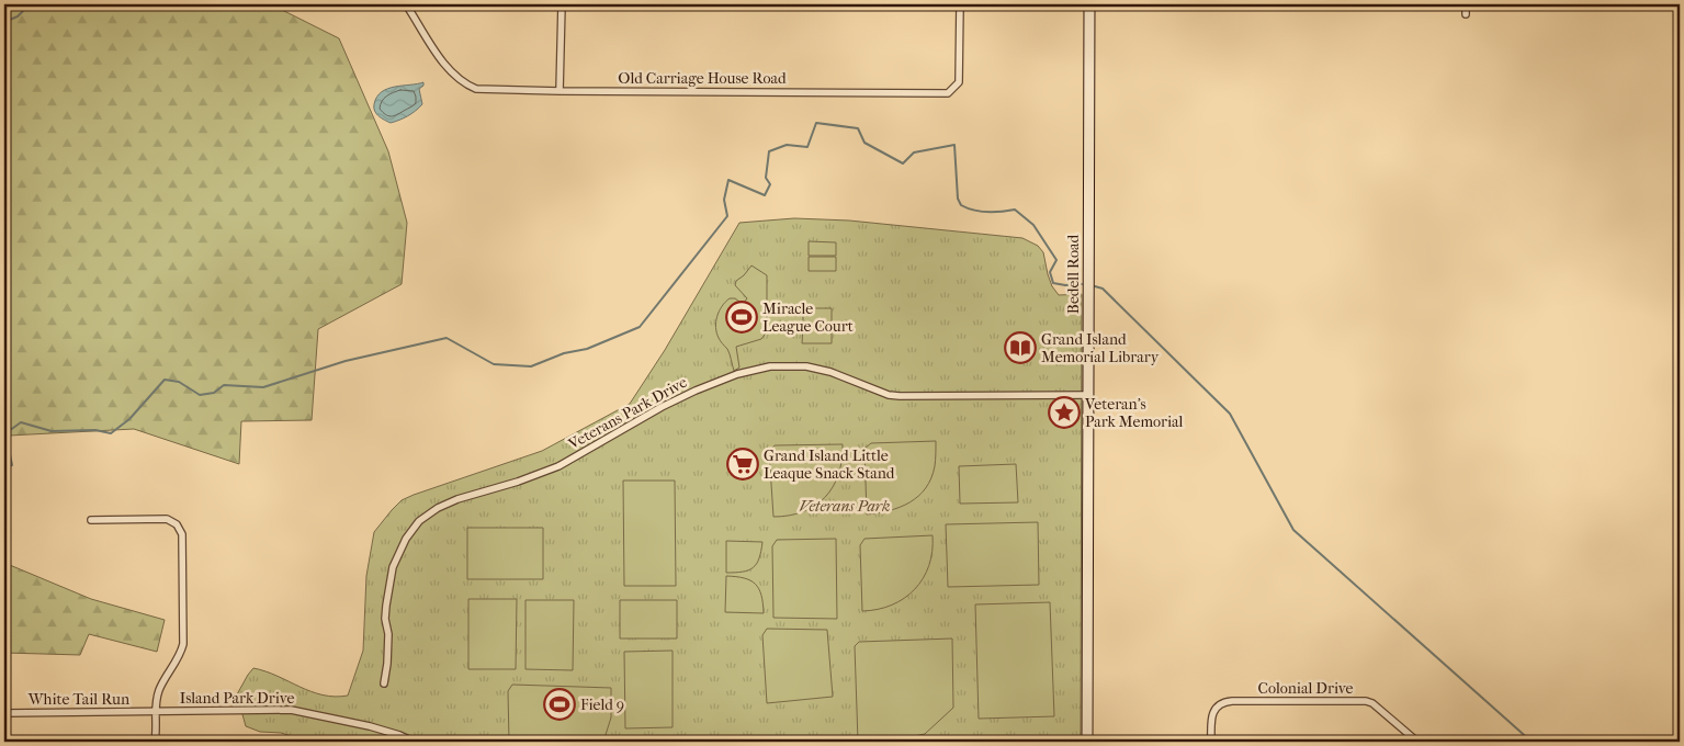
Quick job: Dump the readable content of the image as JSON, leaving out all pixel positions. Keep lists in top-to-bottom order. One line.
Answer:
{"streets":{"street":["Old Carriage House Road","Bedell Road","Veterans Park Drive","Colonial Drive","Island Park Drive","White Tail Run"]},"crossings":[["Bedell Road","Veterans Park Drive"],["Island Park Drive","White Tail Run"]],"parks":["Veterans Park"],"places":{"sports":["Miracle League Court","Field 9"],"library":["Grand Island Memorial Library"],"place":["Veteran's Park Memorial"],"supermarket":["Grand Island Little Leaque Snack Stand"]}}
